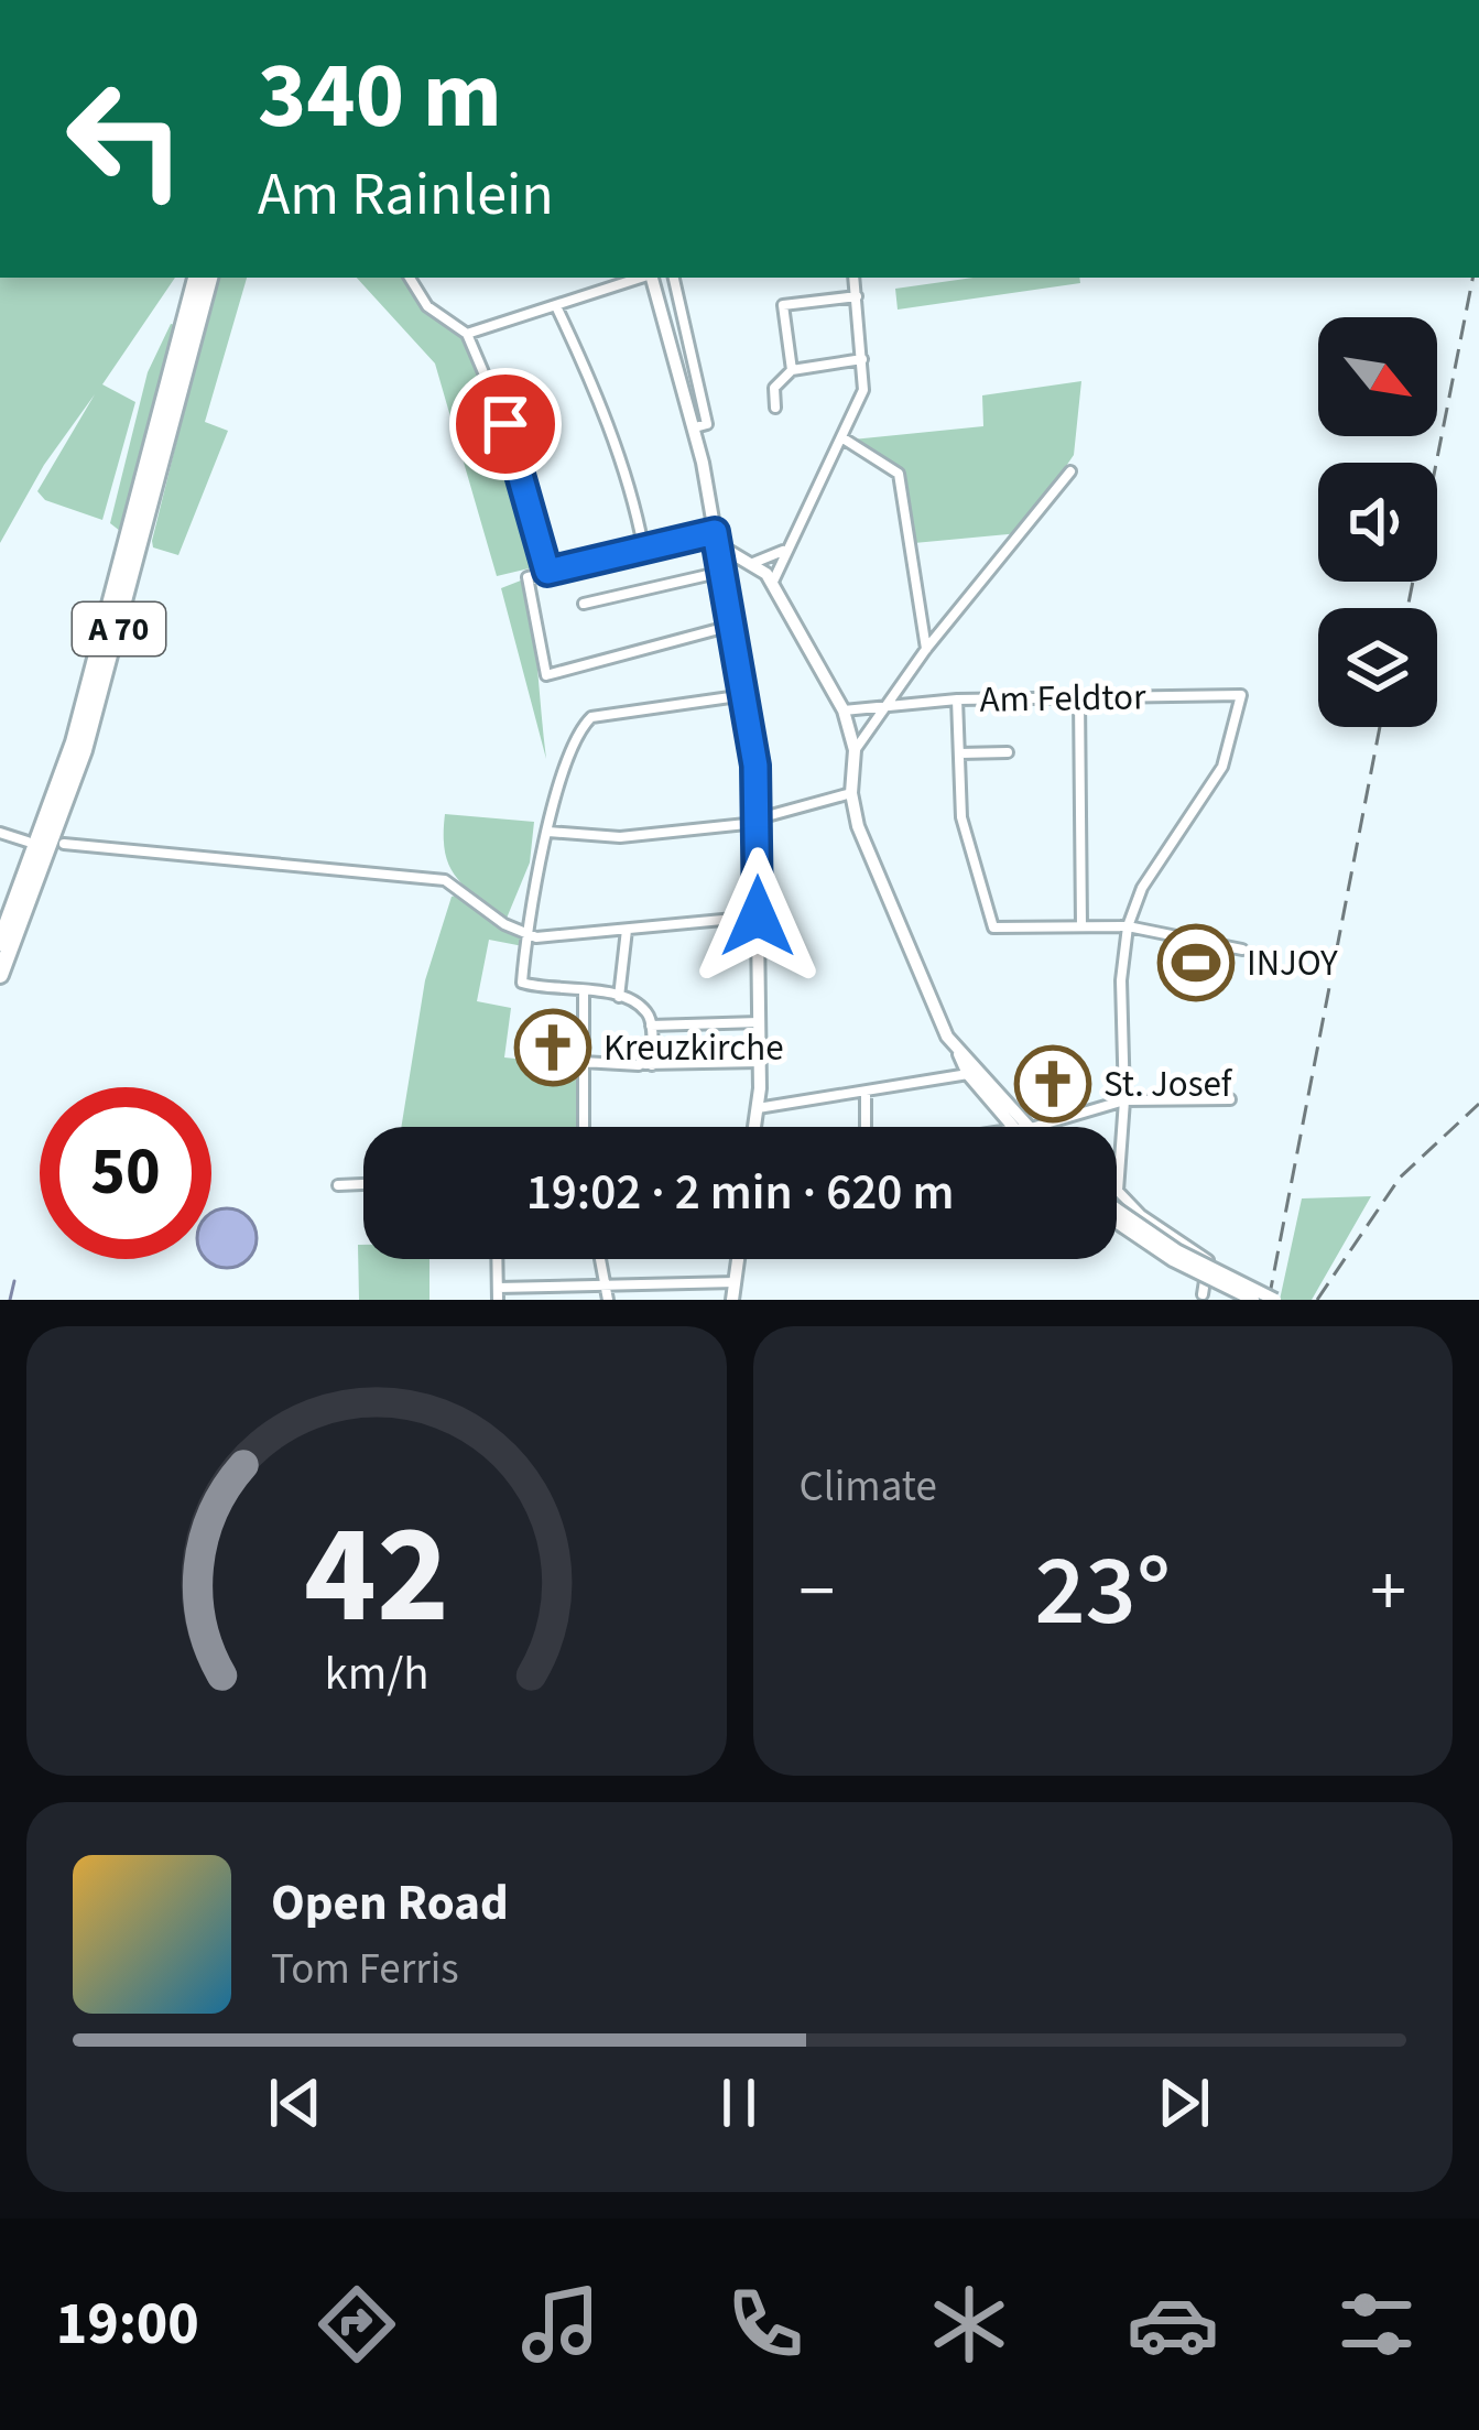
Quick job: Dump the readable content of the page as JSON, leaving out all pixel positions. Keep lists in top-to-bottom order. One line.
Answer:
{"streets":{"highway":["A 70"],"street":["Am Feldtor"]},"places":{"sports":["INJOY"],"church":["Kreuzkirche","St. Josef"]},"north":"bottom right","page":{"turn":["340 m","Am Rainlein"],"limit":"50","trip":"19:02 · 2 min · 620 m","tile":"Climate","heat":["−","23°","+"],"song":["Open Road","Tom Ferris"],"tabs":"19:00","gauge":["42","km/h"]}}
